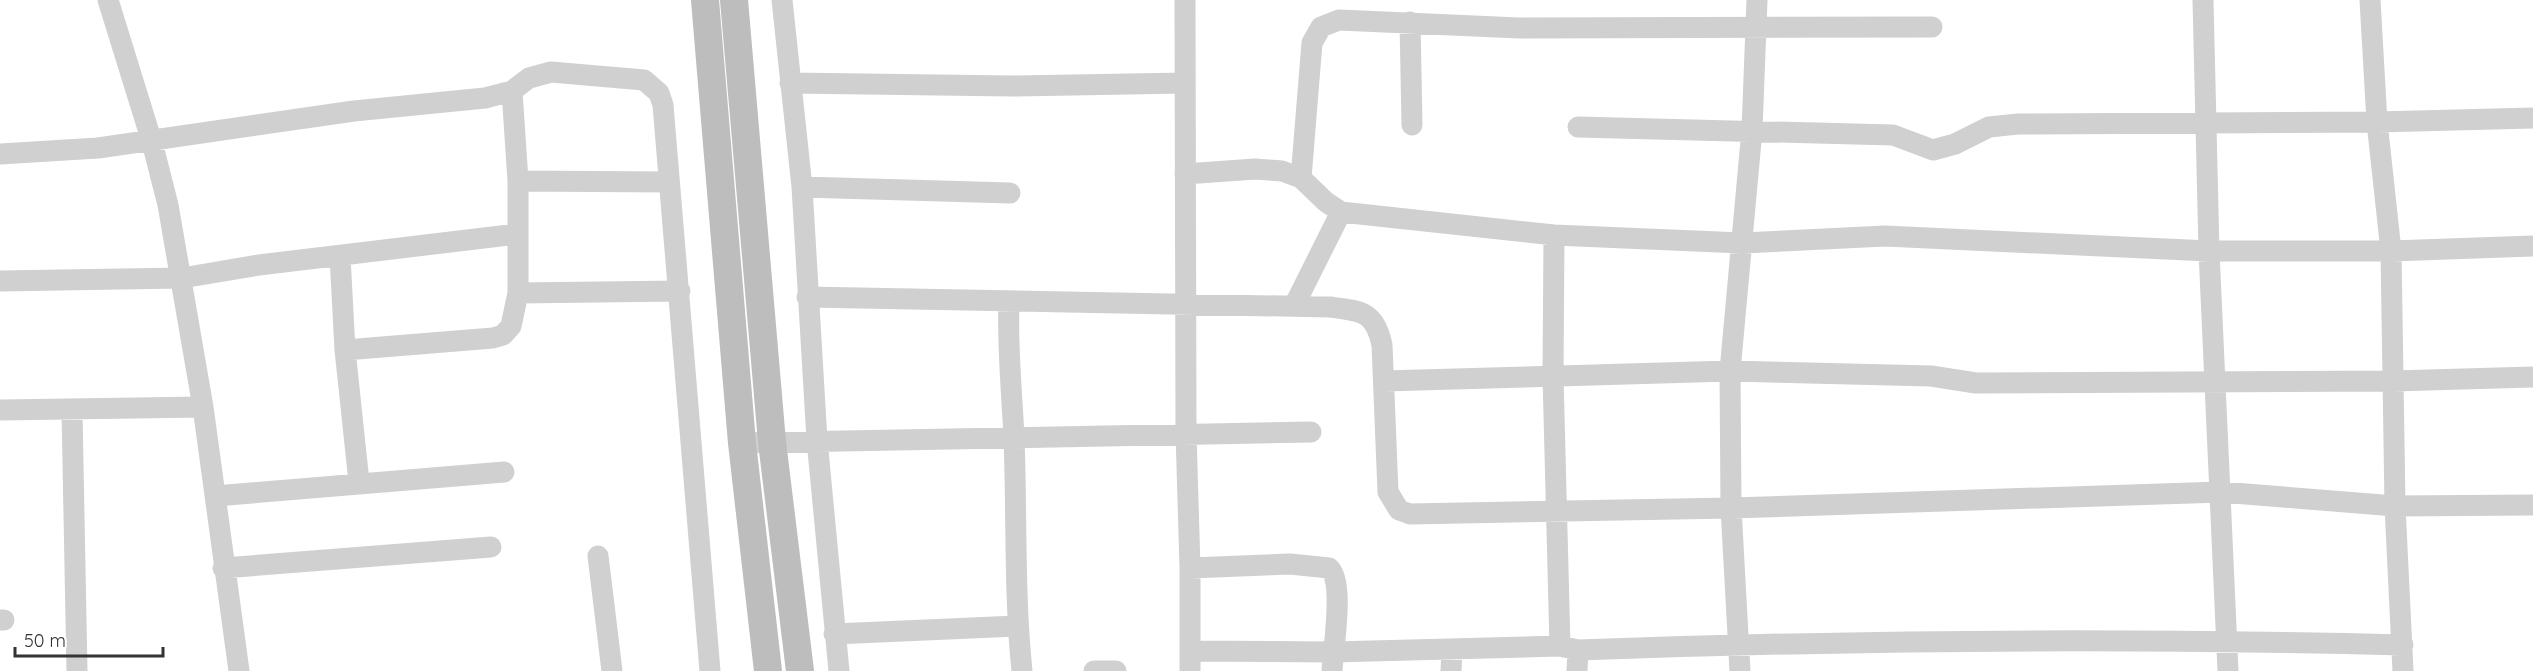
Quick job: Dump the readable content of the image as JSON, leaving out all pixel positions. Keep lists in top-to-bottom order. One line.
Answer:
{"scale_bar":"50 m"}
